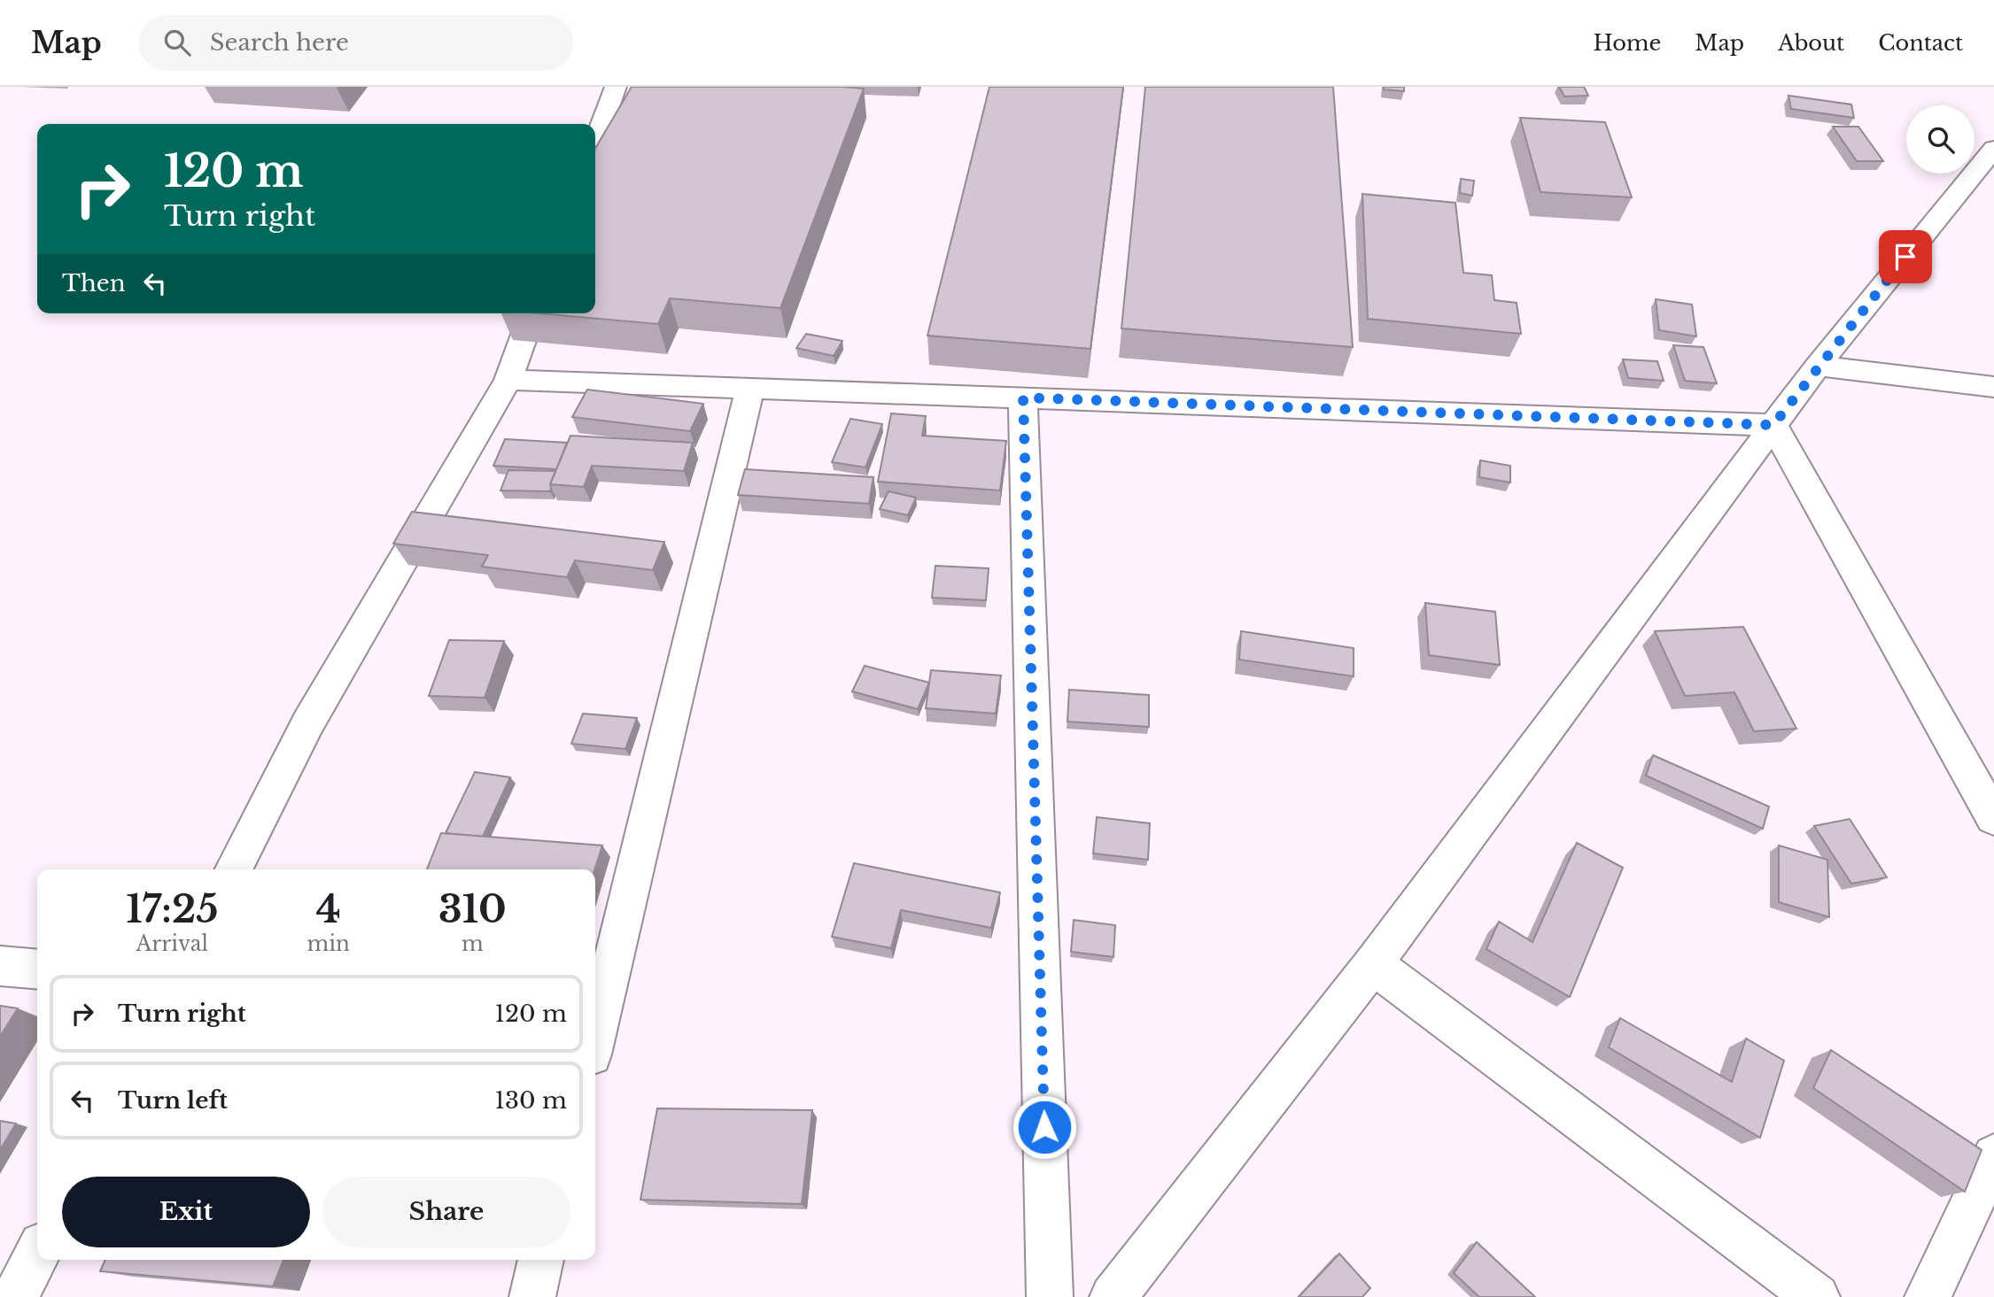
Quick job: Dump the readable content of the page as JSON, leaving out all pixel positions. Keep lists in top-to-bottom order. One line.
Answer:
{"page":{"header":"Map","search":"Search here","nav":["Home","Map","About","Contact"],"turn":["120 m","Turn right"],"then":"Then","eta":["17:25","Arrival","4","min","310","m"],"list":[{"name":"Turn right","value":"120 m"},{"name":"Turn left","value":"130 m"}],"buttons":["Exit","Share"]}}
